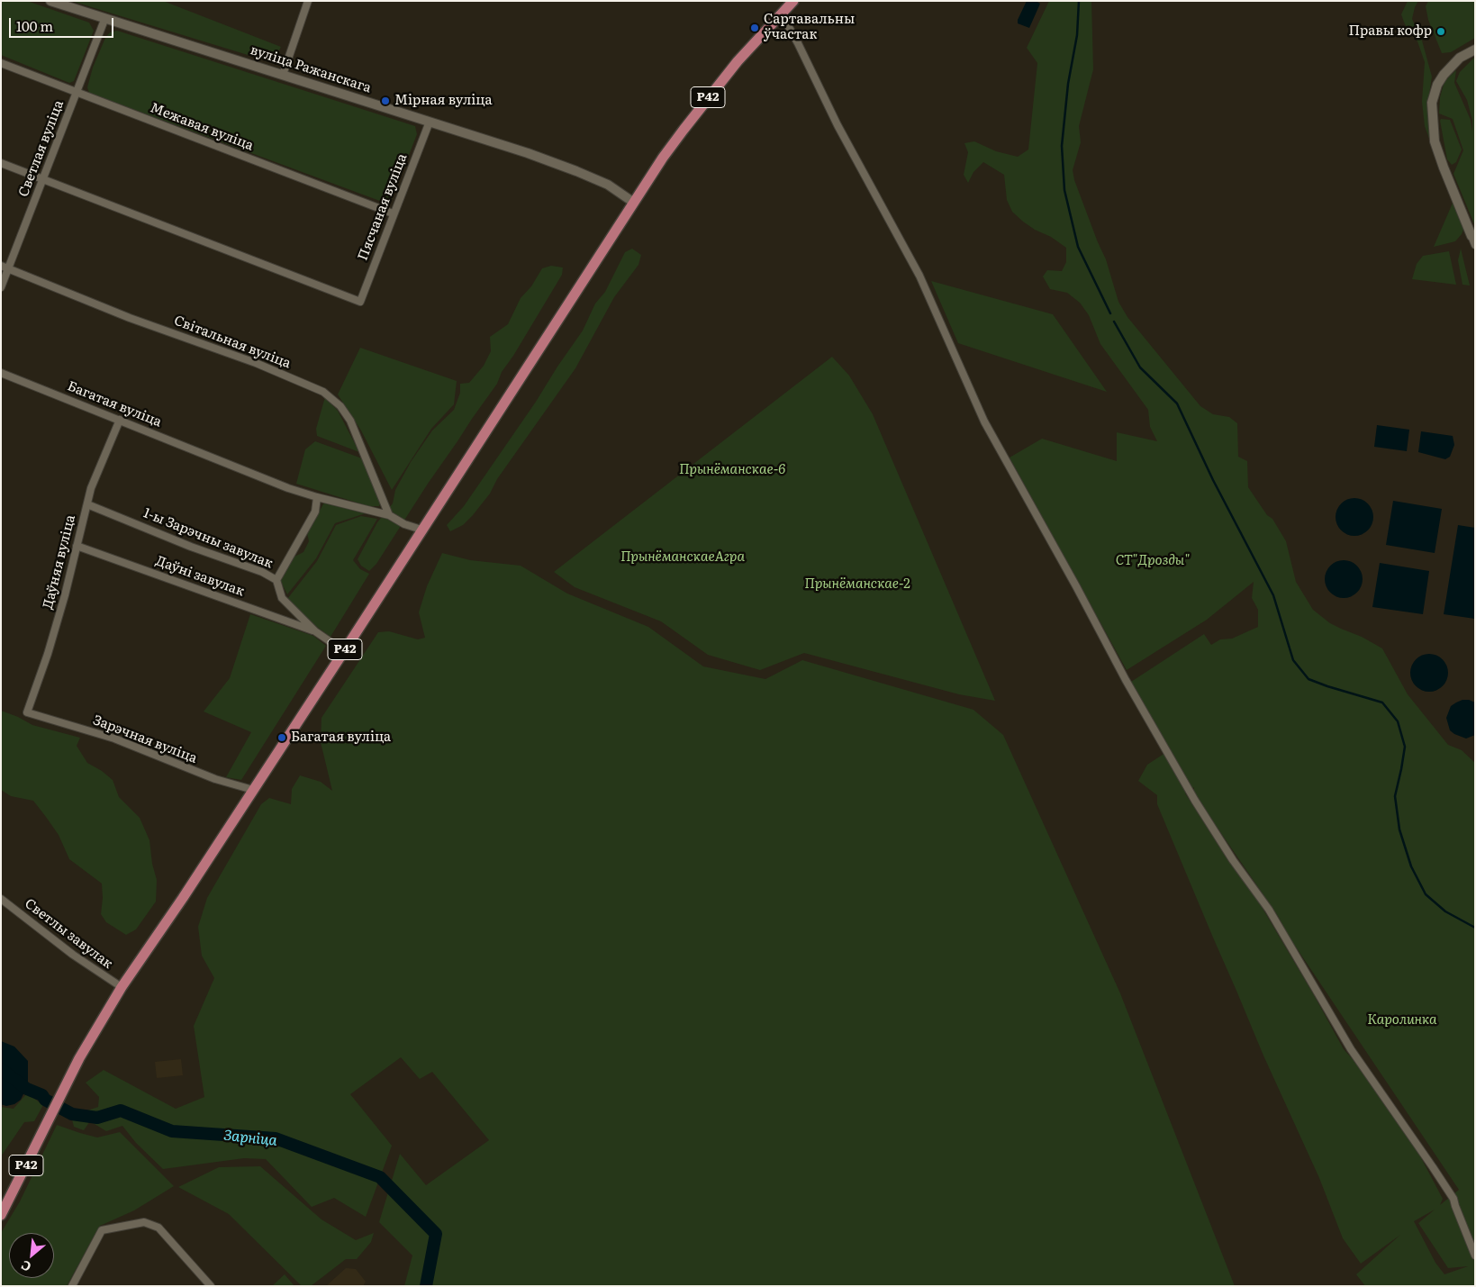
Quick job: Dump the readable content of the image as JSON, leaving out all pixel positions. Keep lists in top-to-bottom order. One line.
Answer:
{"streets":{"main road":["Р42"],"street":["вуліца Ражанскага","Межавая вуліца","Светлая вуліца","Пясчаная вуліца","Світальная вуліца","Багатая вуліца","1-ы Зарэчны завулак","Даўняя вуліца","Даўні завулак","Зарэчная вуліца","Светлы завулак"]},"crossings":[["вуліца Ражанскага","Р42"],["вуліца Ражанскага","Светлая вуліца"],["вуліца Ражанскага","Пясчаная вуліца"],["Р42","Багатая вуліца"],["Р42","1-ы Зарэчны завулак"],["Р42","Зарэчная вуліца"],["Р42","Светлы завулак"],["Межавая вуліца","Светлая вуліца"],["Межавая вуліца","Пясчаная вуліца"],["Светлая вуліца","Пясчаная вуліца"],["Светлая вуліца","Світальная вуліца"],["Світальная вуліца","Багатая вуліца"],["Багатая вуліца","Даўняя вуліца"],["1-ы Зарэчны завулак","Даўняя вуліца"],["1-ы Зарэчны завулак","Даўні завулак"],["Даўняя вуліца","Даўні завулак"],["Даўняя вуліца","Зарэчная вуліца"]],"water":["Зарніца"],"parks":["Прынёманскае-6","ПрынёманскаеАгра","СТ\"Дрозды\"","Прынёманскае-2","Каролинка"],"places":["Сартавальны ўчастак","Правы кофр","Мірная вуліца","Багатая вуліца"],"scale_bar":"100 m","north":"bottom left"}
